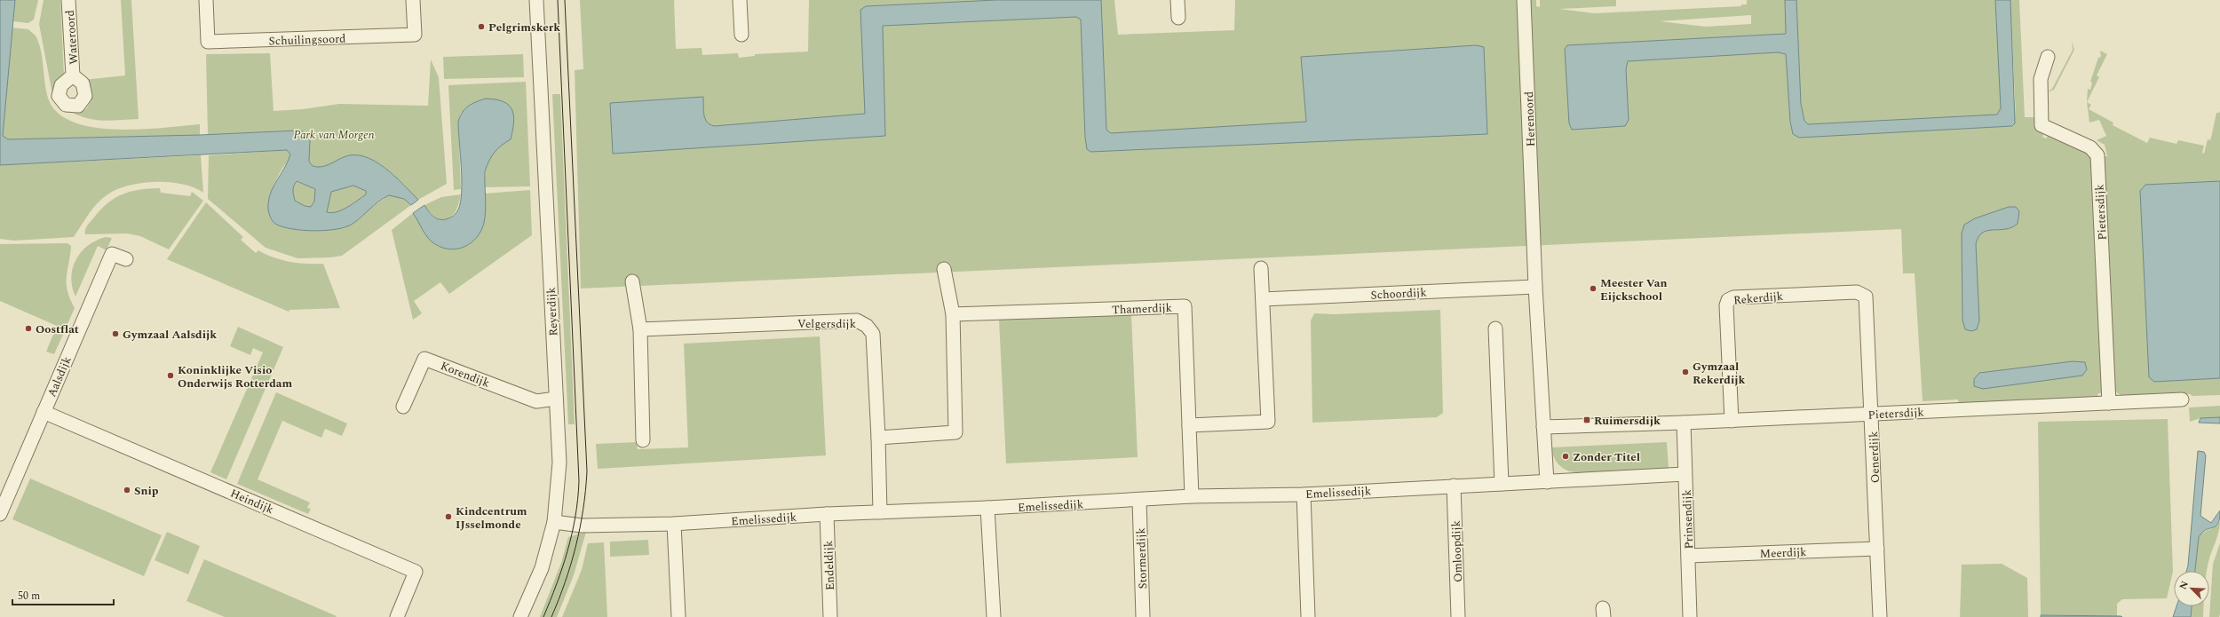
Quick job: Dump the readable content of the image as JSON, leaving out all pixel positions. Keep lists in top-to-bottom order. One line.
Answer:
{"streets":{"street":["Wateroord","Schuilingsoord","Herenoord","Pietersdijk","Schoordijk","Rekerdijk","Thamerdijk","Reyerdijk","Velgersdijk","Korendijk","Aalsdijk","Oenerdijk","Emelissedijk","Heindijk","Prinsendijk","Omloopdijk","Meerdijk","Stormerdijk","Endeldijk"]},"crossings":[["Herenoord","Schoordijk"],["Pietersdijk","Rekerdijk"],["Pietersdijk","Oenerdijk"],["Pietersdijk","Prinsendijk"],["Rekerdijk","Oenerdijk"],["Thamerdijk","Emelissedijk"],["Reyerdijk","Korendijk"],["Reyerdijk","Emelissedijk"],["Velgersdijk","Emelissedijk"],["Aalsdijk","Heindijk"],["Oenerdijk","Meerdijk"],["Emelissedijk","Omloopdijk"],["Emelissedijk","Stormerdijk"],["Emelissedijk","Endeldijk"],["Prinsendijk","Meerdijk"]],"parks":["Park van Morgen"],"places":{"other":["Pelgrimskerk","Meester Van Eijckschool","Oostflat","Gymzaal Aalsdijk","Gymzaal Rekerdijk","Koninklijke Visio Onderwijs Rotterdam","Zonder Titel","Snip","Kindcentrum IJsselmonde"],"transit":["Ruimersdijk"]},"scale_bar":"50 m","north":"top left"}
